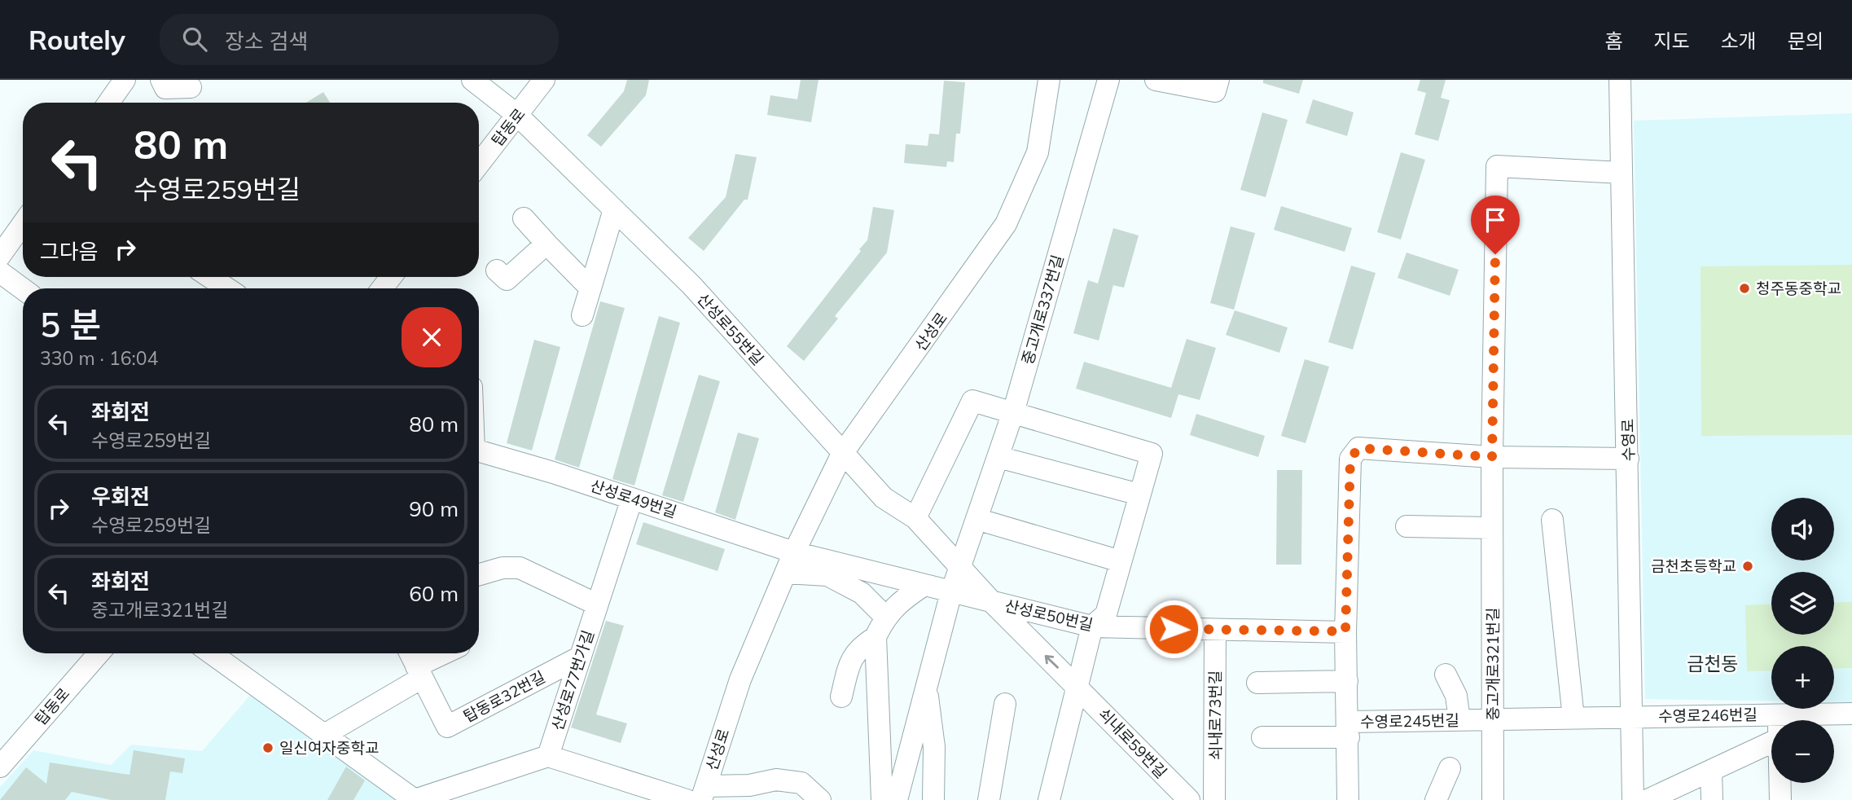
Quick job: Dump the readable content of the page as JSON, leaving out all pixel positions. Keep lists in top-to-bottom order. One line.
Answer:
{"streets":{"street":["탑동로","중고개로337번길","산성로55번길","산성로","수영로","산성로49번길","산성로50번길","중고개로321번길","산성로77번가길","탑동로32번길","쇠내로73번길","수영로246번길","수영로245번길","쇠내로59번길"]},"crossings":[["탑동로","산성로55번길"],["중고개로337번길","산성로50번길"],["중고개로337번길","쇠내로59번길"],["산성로55번길","산성로"],["산성로55번길","쇠내로59번길"],["산성로","산성로49번길"],["산성로","산성로50번길"],["수영로","중고개로321번길"],["수영로","수영로246번길"],["수영로","수영로245번길"],["산성로49번길","산성로50번길"],["산성로49번길","산성로77번가길"],["산성로50번길","쇠내로73번길"],["산성로50번길","쇠내로59번길"],["중고개로321번길","수영로245번길"],["산성로77번가길","탑동로32번길"],["수영로246번길","수영로245번길"]],"districts":["금천동"],"places":["청주동중학교","금천초등학교","일신여자중학교"],"page":{"header":"Routely","search":"장소 검색","nav":["홈","지도","소개","문의"],"turn":["80 m","수영로259번길"],"then":"그다음","heading":["5 분","330 m · 16:04"],"list":[{"name":"좌회전","note":"수영로259번길","value":"80 m"},{"name":"우회전","note":"수영로259번길","value":"90 m"},{"name":"좌회전","note":"중고개로321번길","value":"60 m"}],"map_buttons":["+","−"]}}
